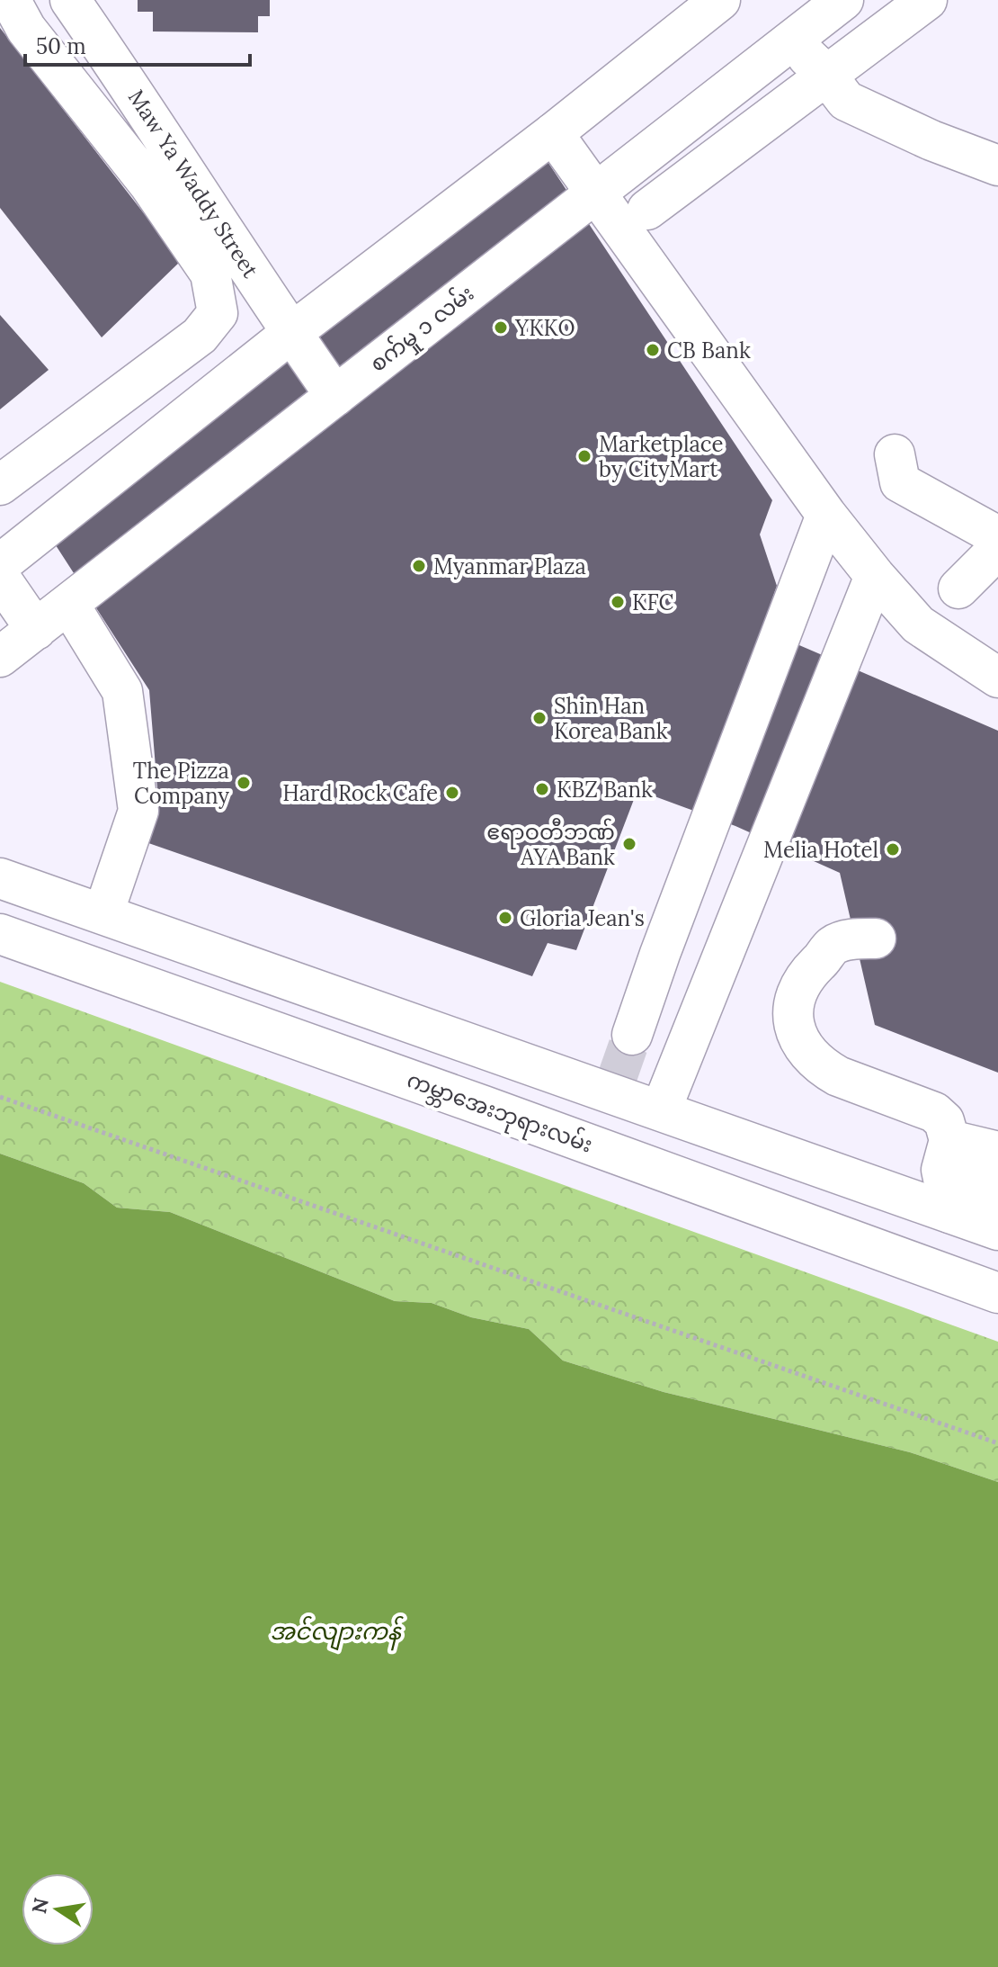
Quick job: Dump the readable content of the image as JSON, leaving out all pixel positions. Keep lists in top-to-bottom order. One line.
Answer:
{"streets":{"main road":["Maw Ya Waddy Street","စက်မှု ၁ လမ်း","ကမ္ဘာအေးဘုရားလမ်း"]},"crossings":[["Maw Ya Waddy Street","စက်မှု ၁ လမ်း"]],"water":["အင်လျားကန်"],"places":["YKKO","CB Bank","Marketplace by CityMart","Myanmar Plaza","KFC","Shin Han Korea Bank","The Pizza Company","KBZ Bank","Hard Rock Cafe","ဧရာဝတီဘဏ် AYA Bank","Melia Hotel","Gloria Jean's"],"scale_bar":"50 m","north":"left"}
